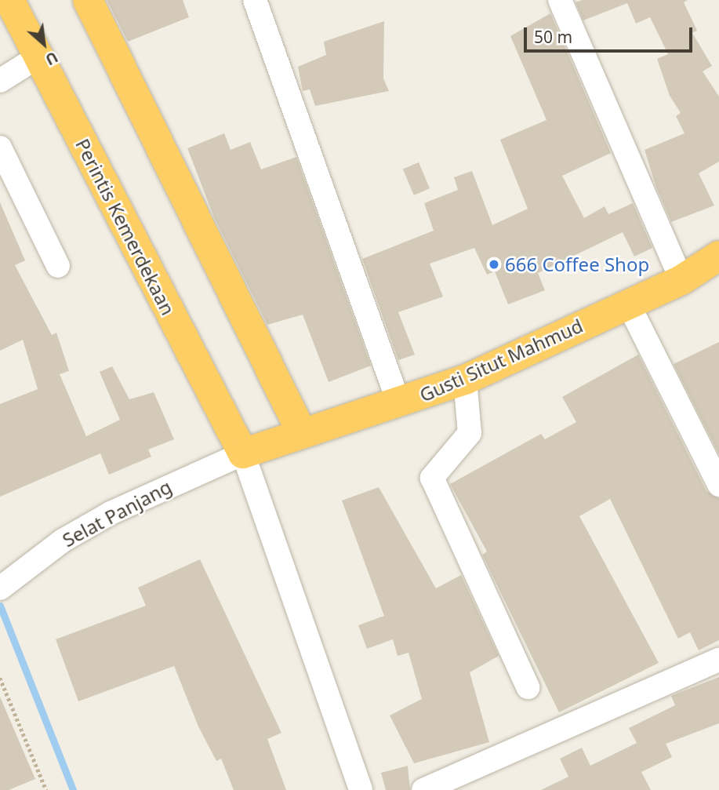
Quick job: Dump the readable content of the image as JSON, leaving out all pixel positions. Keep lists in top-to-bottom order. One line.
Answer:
{"streets":{"highway":["Perintis Kemerdekaan","Gusti Situt Mahmud"],"street":["Selat Panjang"]},"crossings":[["Perintis Kemerdekaan","Gusti Situt Mahmud"],["Perintis Kemerdekaan","Selat Panjang"],["Gusti Situt Mahmud","Selat Panjang"]],"places":["666 Coffee Shop"],"scale_bar":"50 m","north":"bottom right"}
